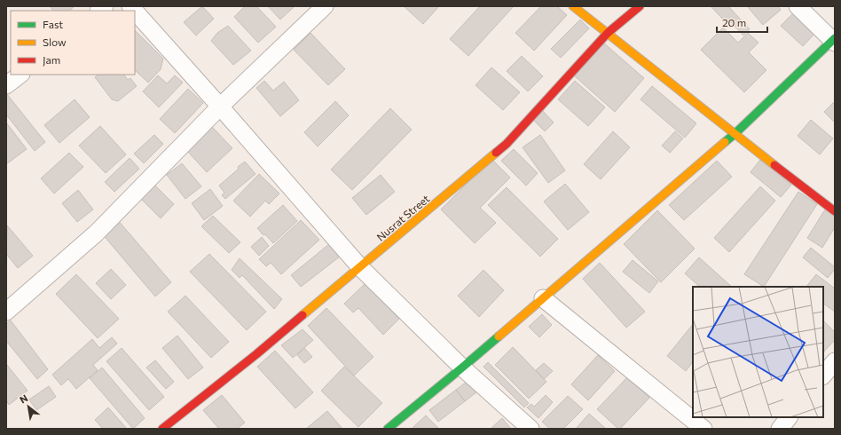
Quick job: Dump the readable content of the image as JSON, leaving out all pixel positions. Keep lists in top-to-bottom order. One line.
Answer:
{"streets":{"street":["Nusrat Street"]},"legend":["Fast","Slow","Jam"],"scale_bar":"20 m","north":"top left"}
